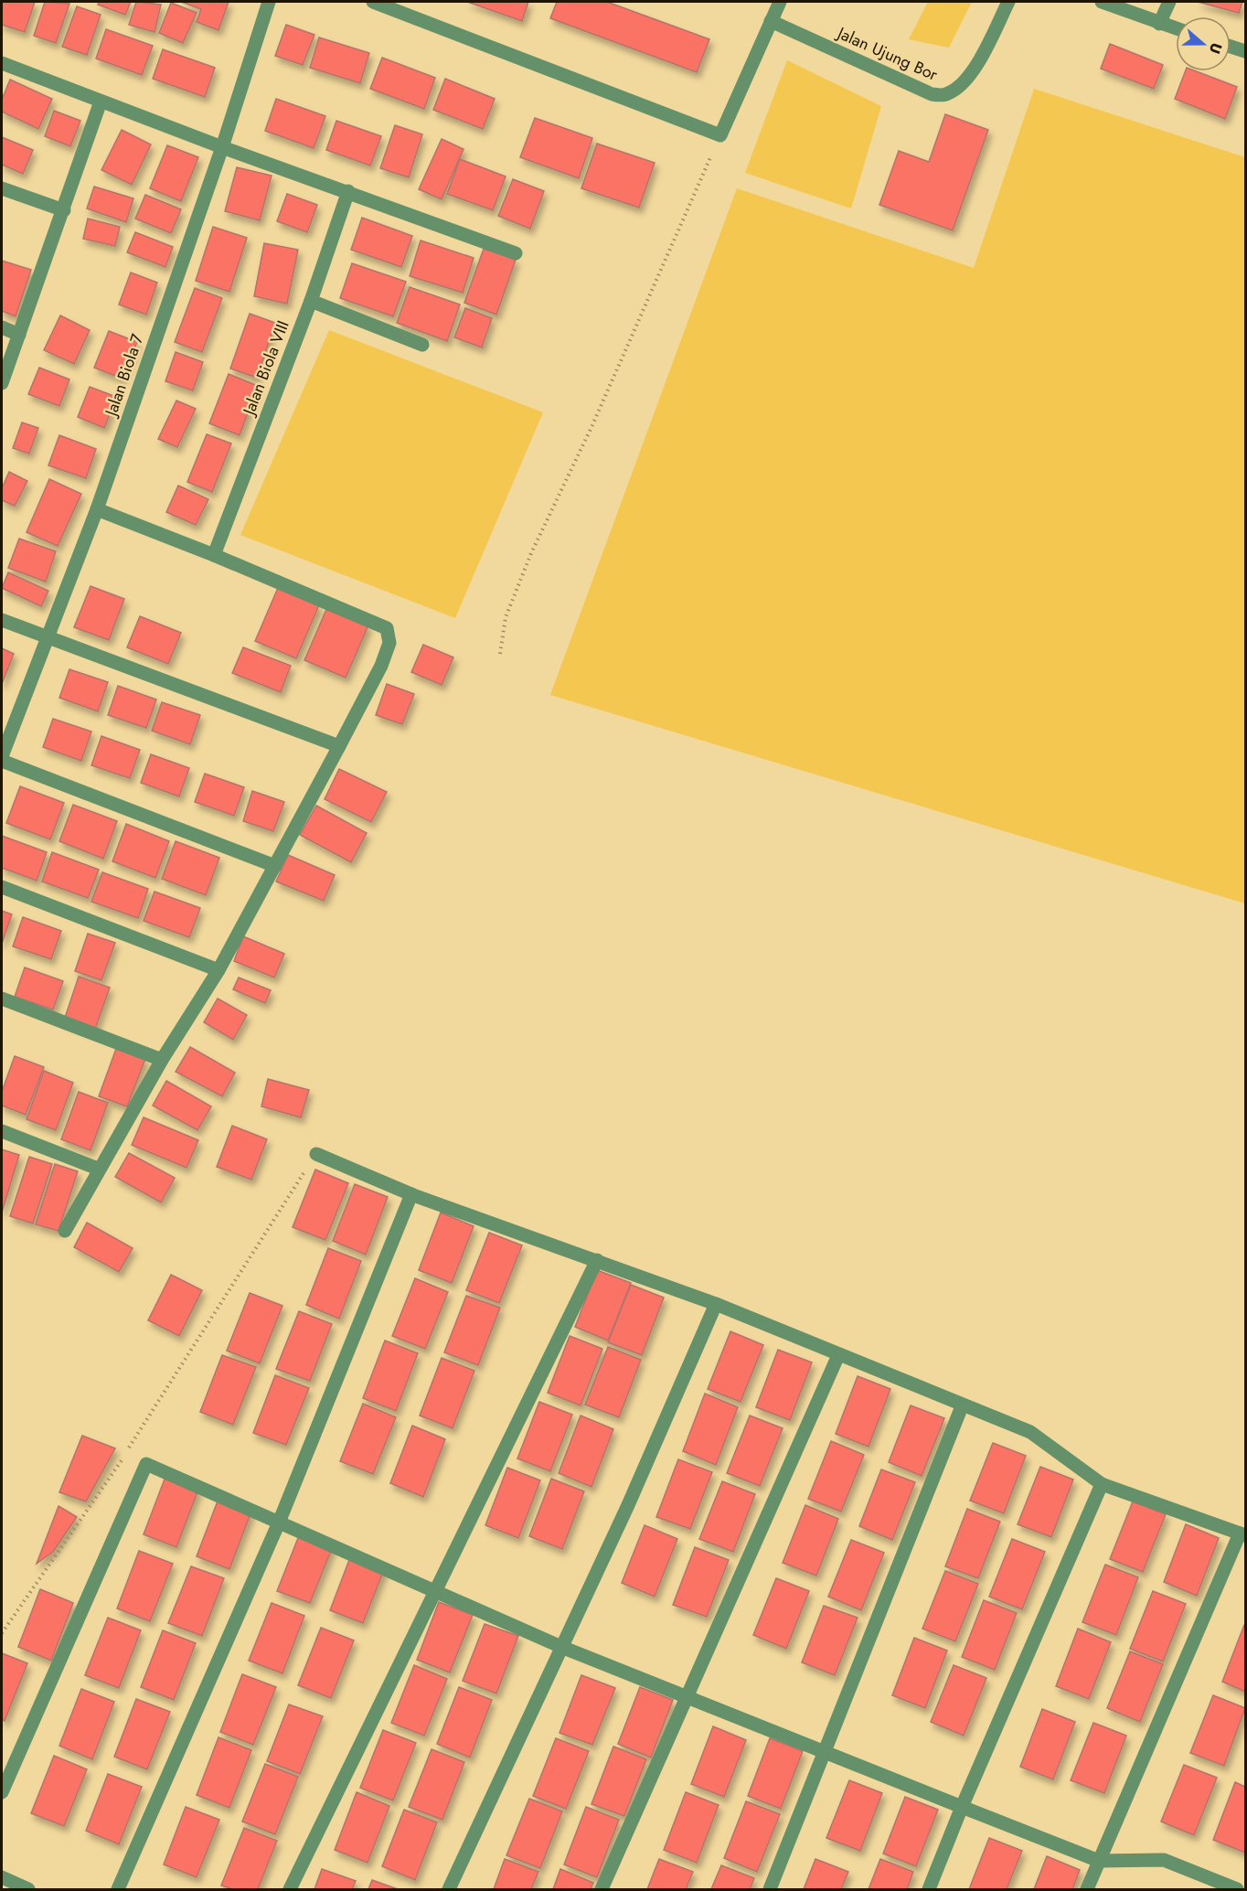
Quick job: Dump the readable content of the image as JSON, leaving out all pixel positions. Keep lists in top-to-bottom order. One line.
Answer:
{"streets":{"street":["Jalan Ujung Bor","Jalan Biola VIII","Jalan Biola 7"]},"north":"right"}
